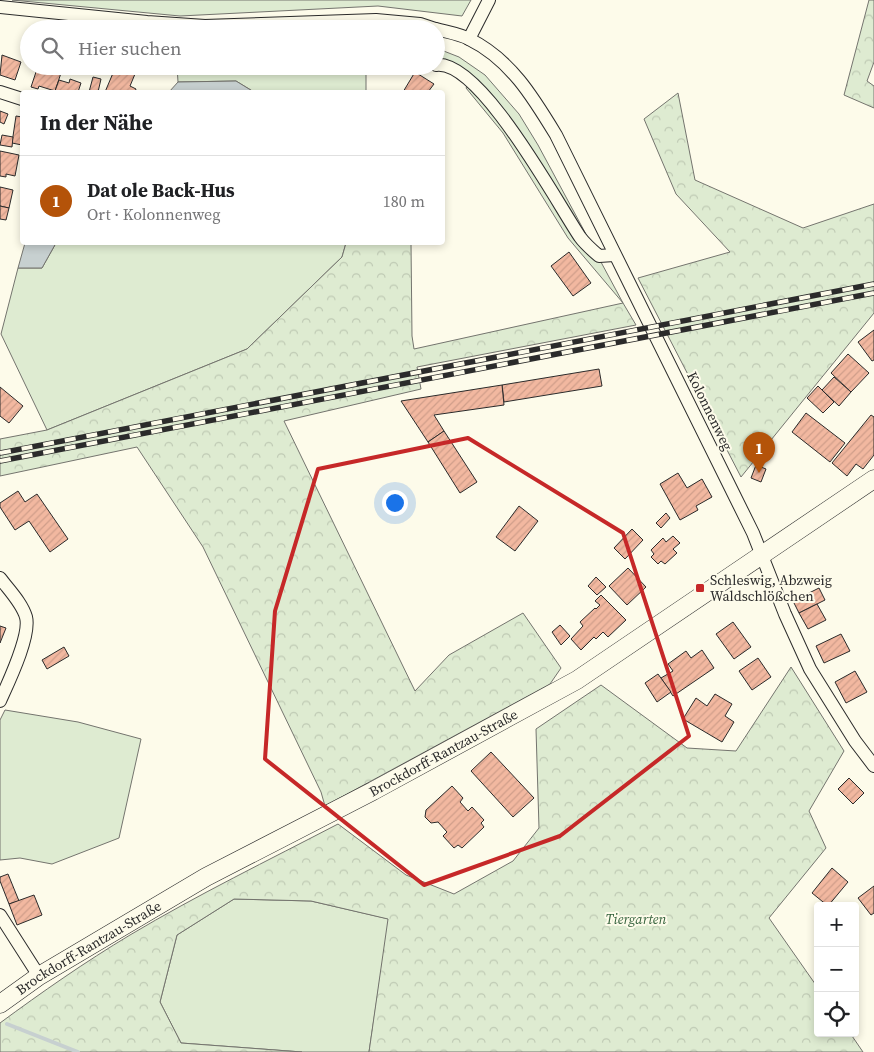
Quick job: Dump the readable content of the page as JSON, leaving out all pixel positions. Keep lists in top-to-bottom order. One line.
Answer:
{"streets":{"street":["Kolonnenweg","Brockdorff-Rantzau-Straße"]},"crossings":[["Kolonnenweg","Brockdorff-Rantzau-Straße"]],"parks":["Tiergarten"],"places":{"transit":["Schleswig, Abzweig Waldschlößchen"]},"page":{"search":"Hier suchen","heading":"In der Nähe","list":[{"mark":"1","name":"Dat ole Back-Hus","note":"Ort · Kolonnenweg","value":"180 m"}],"pins":"1","map_buttons":["+","−"]}}
